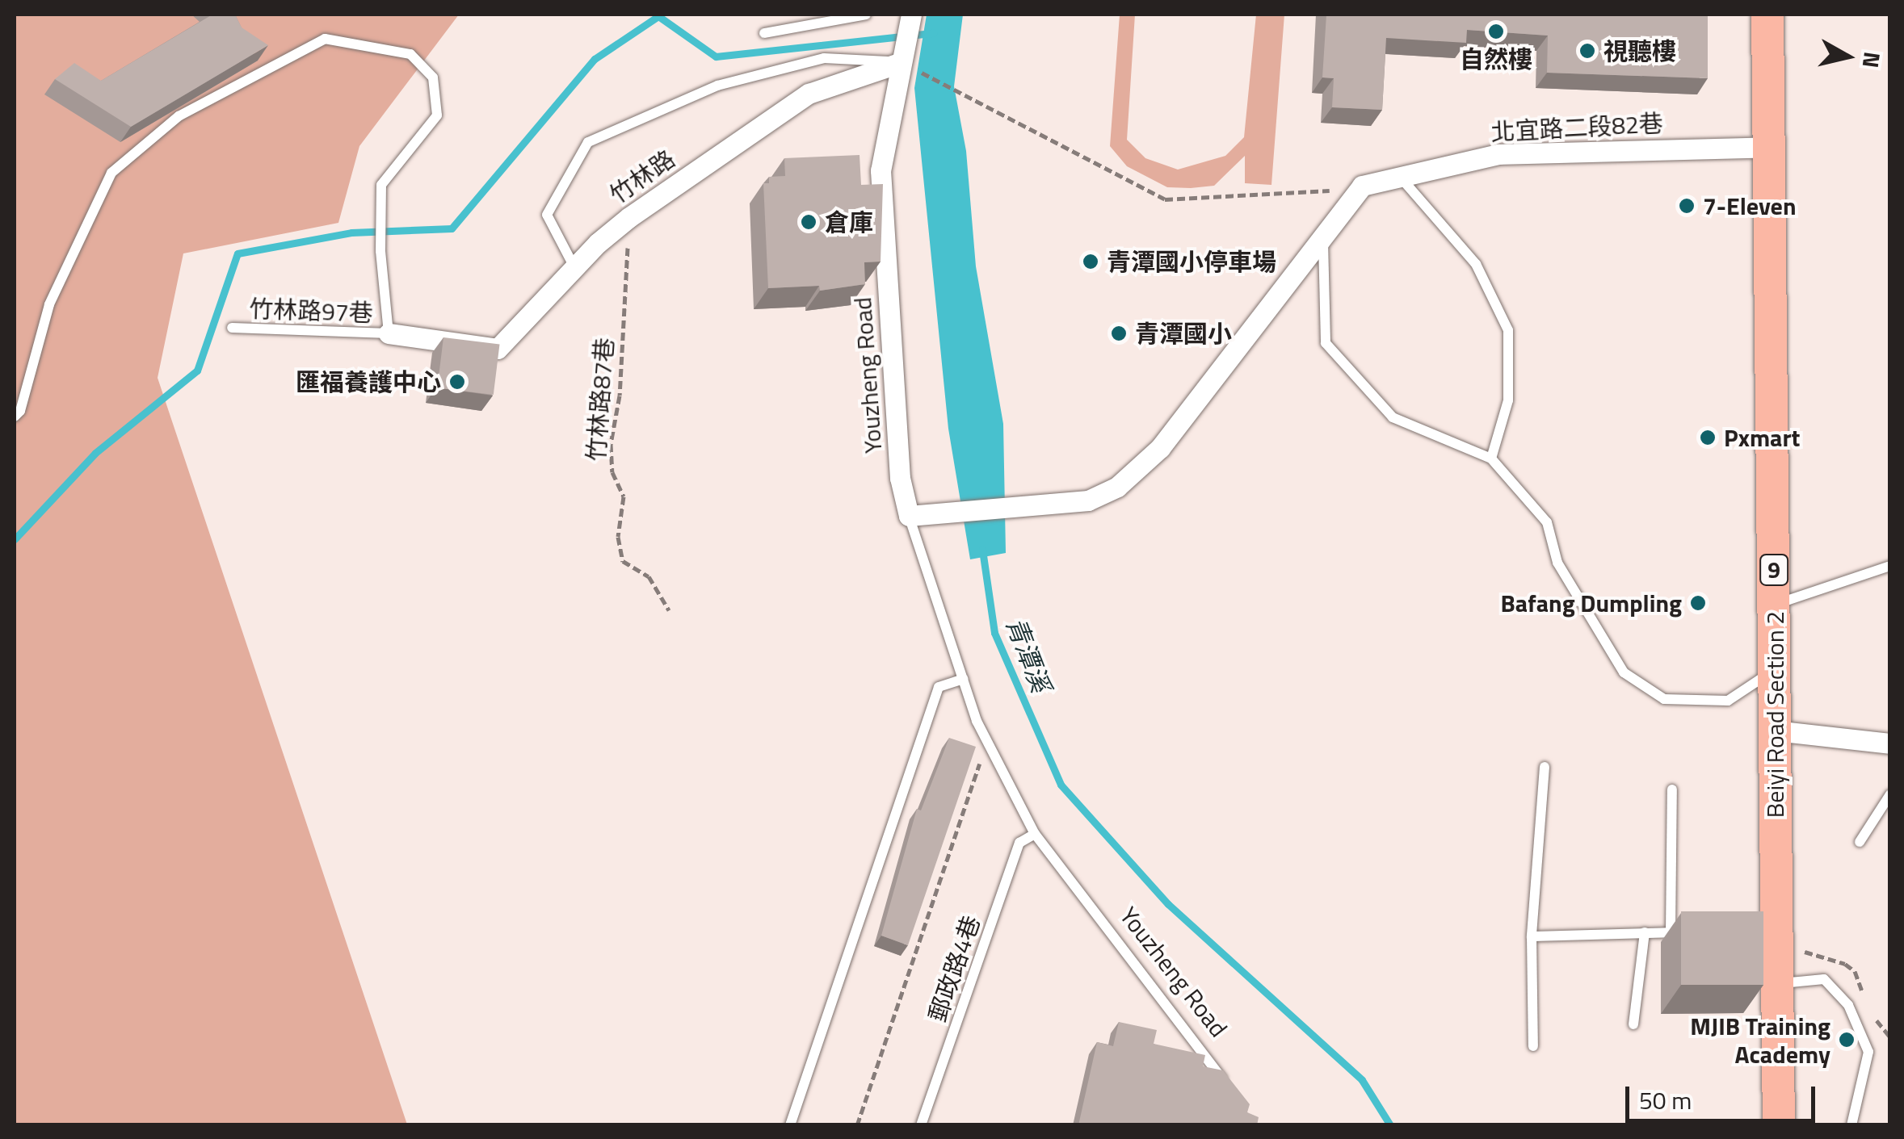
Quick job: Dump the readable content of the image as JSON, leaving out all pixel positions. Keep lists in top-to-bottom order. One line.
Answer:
{"streets":{"main road":["9","Beiyi Road Section 2"],"street":["北宜路二段82巷","竹林路","Youzheng Road"],"lane":["竹林路97巷","郵政路4巷"],"path":["竹林路87巷"]},"crossings":[["北宜路二段82巷","Youzheng Road"],["北宜路二段82巷","Beiyi Road Section 2"],["竹林路","竹林路97巷"],["竹林路","Youzheng Road"],["竹林路","竹林路87巷"],["Youzheng Road","郵政路4巷"]],"water":["青潭溪"],"places":["自然樓","視聽樓","7-Eleven","倉庫","青潭國小停車場","青潭國小","匯福養護中心","Pxmart","Bafang Dumpling","MJIB Training Academy"],"scale_bar":"50 m","north":"right"}
